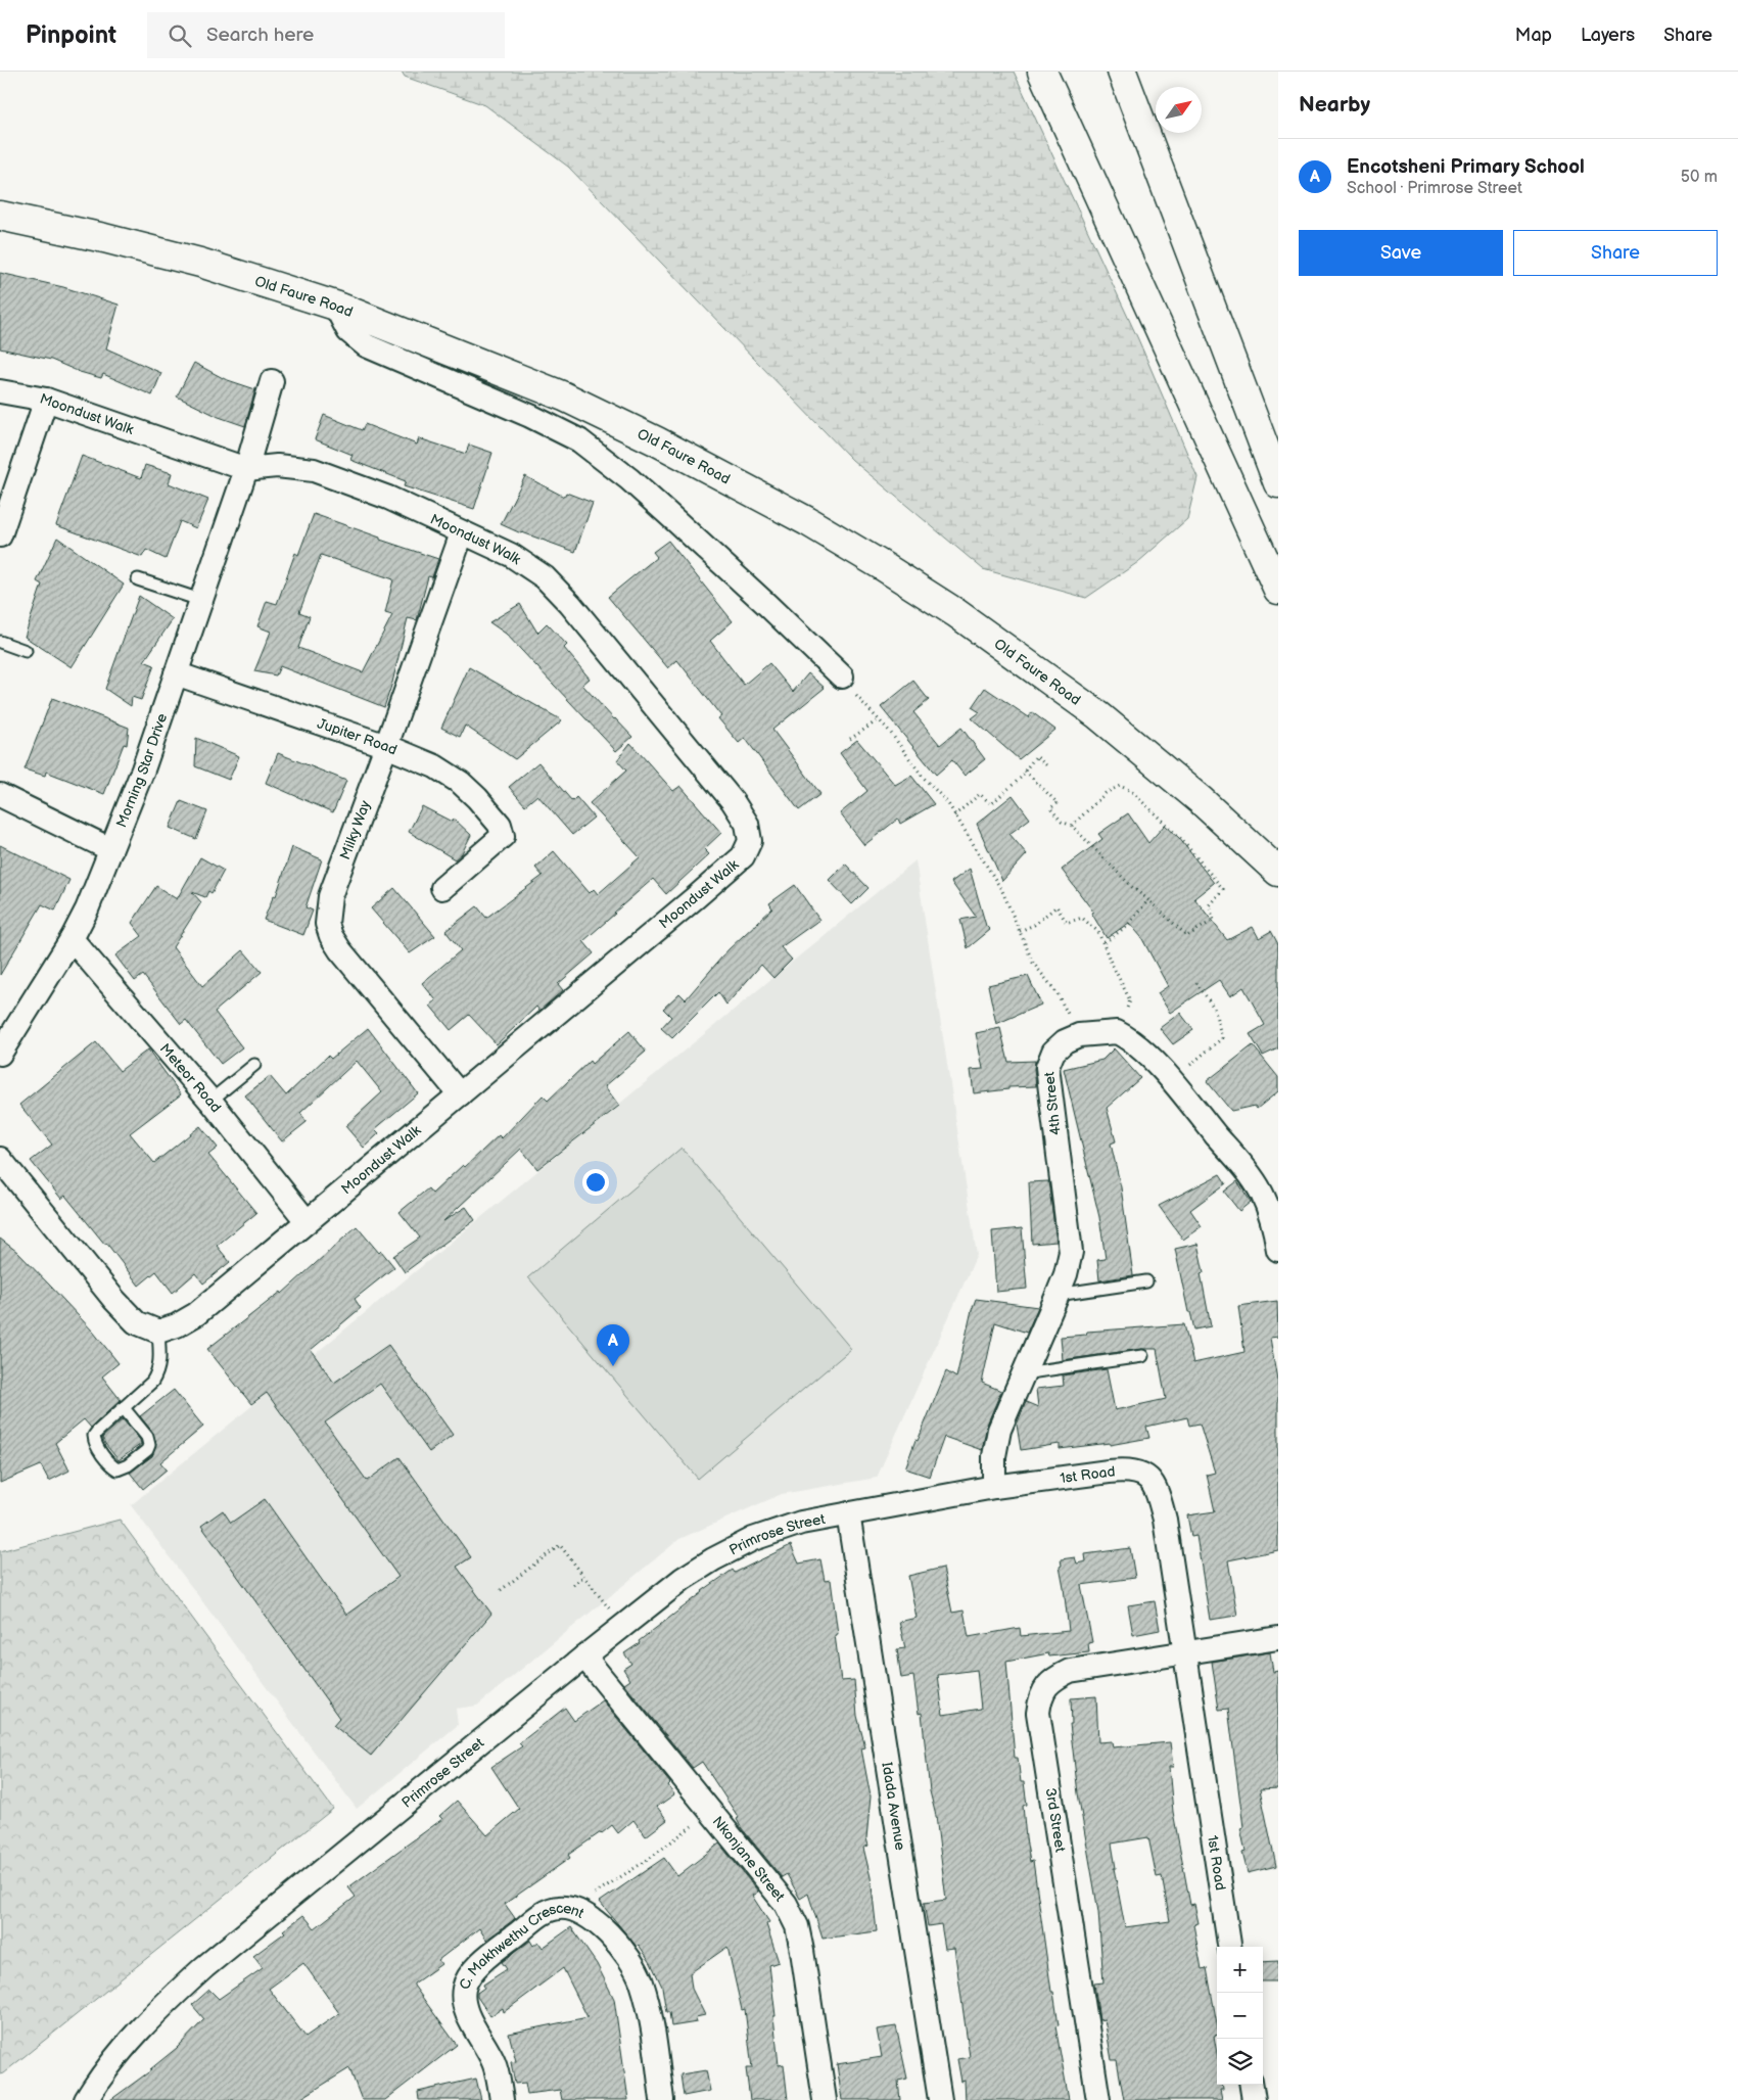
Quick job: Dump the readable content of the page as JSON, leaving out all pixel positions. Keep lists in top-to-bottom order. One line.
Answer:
{"streets":{"main road":["Old Faure Road"],"street":["Moondust Walk","Jupiter Road","Morning Star Drive","Milky Way","Meteor Road","4th Street","1st Road","Primrose Street","Idada Avenue","3rd Street","Nkonjane Street","C. Makhwethu Crescent"]},"crossings":[["Moondust Walk","Morning Star Drive"],["Moondust Walk","Milky Way"],["Moondust Walk","Meteor Road"],["Jupiter Road","Morning Star Drive"],["Jupiter Road","Milky Way"],["Morning Star Drive","Meteor Road"],["4th Street","1st Road"],["1st Road","Primrose Street"],["1st Road","Idada Avenue"],["1st Road","3rd Street"],["Primrose Street","Idada Avenue"],["Primrose Street","Nkonjane Street"]],"north":"top right","page":{"header":"Pinpoint","search":"Search here","nav":["Map","Layers","Share"],"heading":"Nearby","list":[{"mark":"A","name":"Encotsheni Primary School","note":"School · Primrose Street","value":"50 m"}],"buttons":["Save","Share"],"pins":"A","map_buttons":["+","−"]}}
